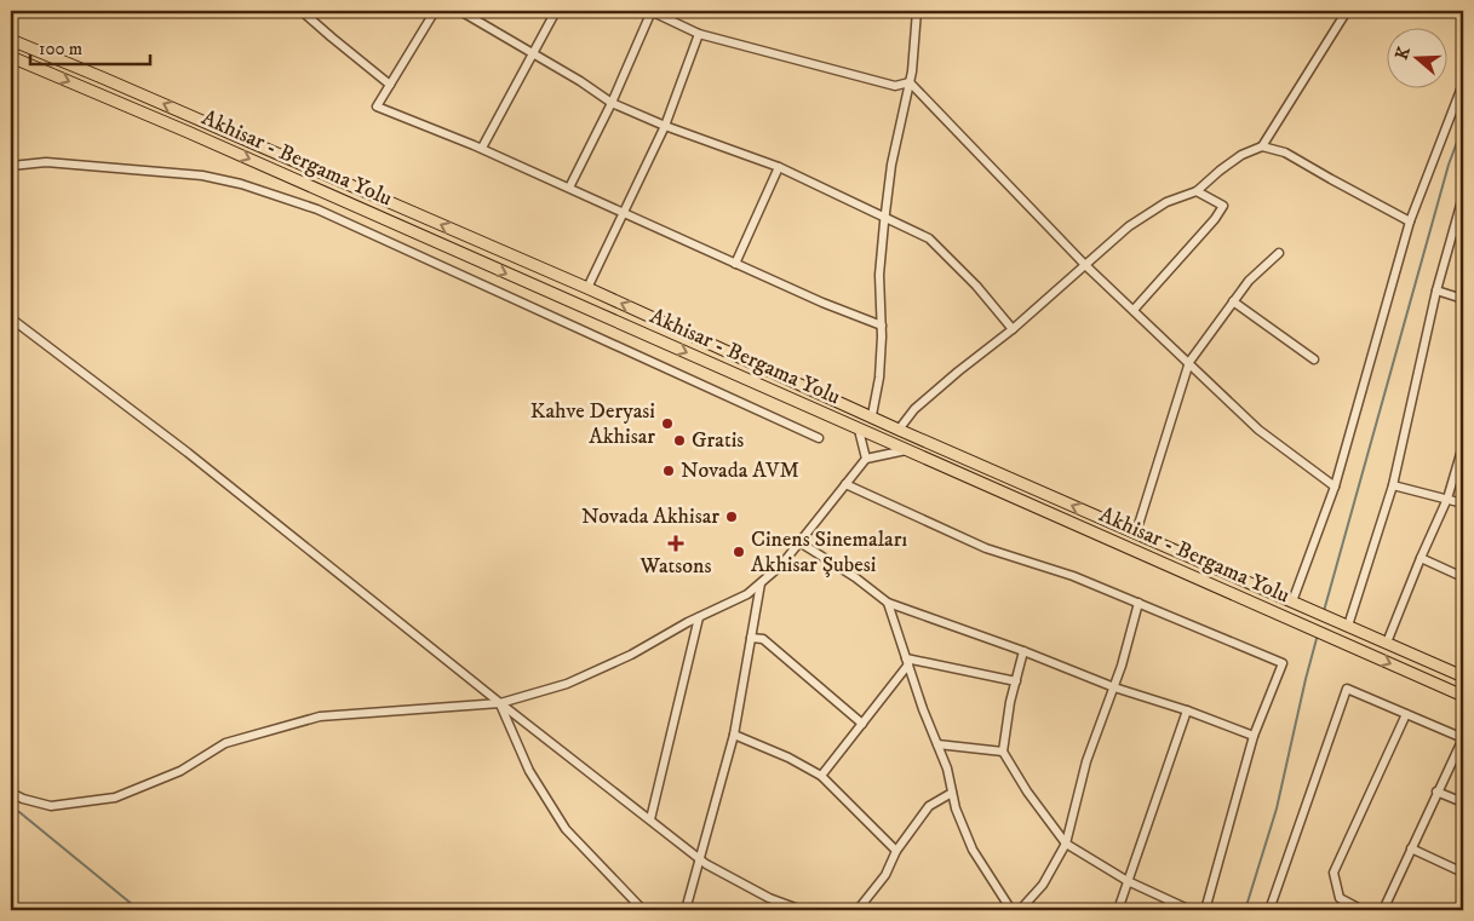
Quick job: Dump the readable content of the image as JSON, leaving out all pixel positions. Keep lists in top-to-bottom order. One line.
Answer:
{"streets":{"main road":["Akhisar - Bergama Yolu"]},"places":{"other":["Kahve Deryasi Akhisar","Gratis","Novada AVM","Novada Akhisar","Cinens Sinemaları Akhisar Şubesi"],"health":["Watsons"]},"scale_bar":"100 m","north":"left"}
